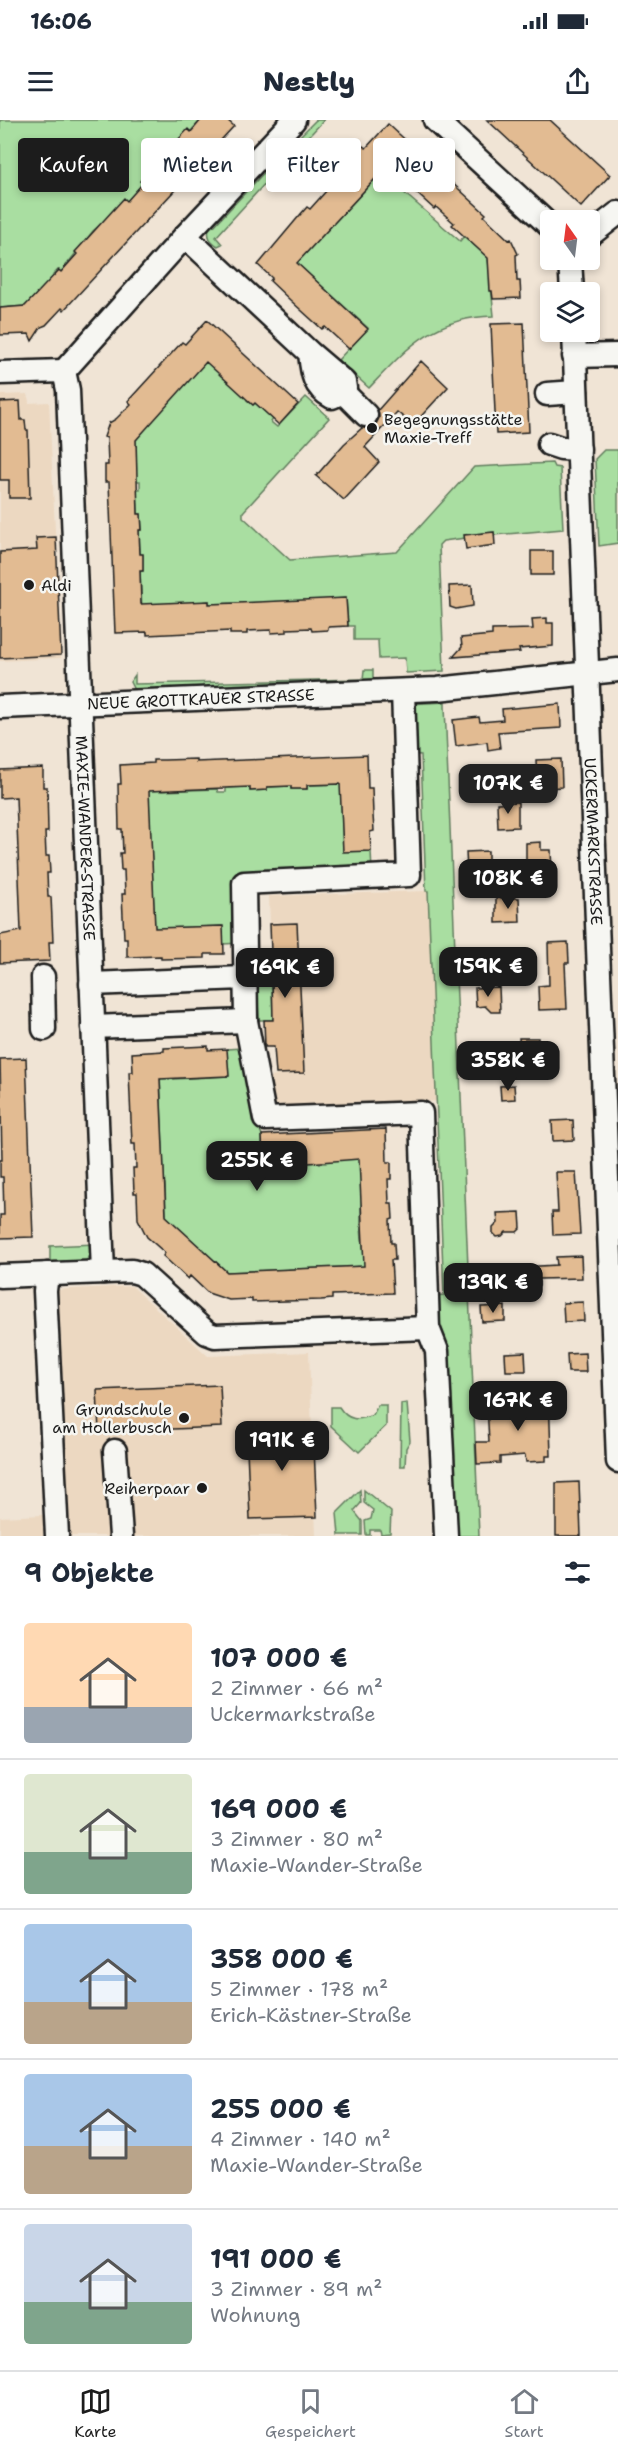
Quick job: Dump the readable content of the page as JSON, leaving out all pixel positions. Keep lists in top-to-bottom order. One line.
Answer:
{"streets":{"street":["NEUE GROTTKAUER STRASSE","MAXIE-WANDER-STRASSE","UCKERMARKSTRASSE"]},"crossings":[["NEUE GROTTKAUER STRASSE","MAXIE-WANDER-STRASSE"],["NEUE GROTTKAUER STRASSE","UCKERMARKSTRASSE"]],"places":["Begegnungsstätte Maxie-Treff","Aldi","Grundschule am Hollerbusch","Reiherpaar"],"north":"top","page":{"status":"16:06","header":"Nestly","chip":["Kaufen","Mieten","Filter","Neu"],"price":["107K €","108K €","159K €","169K €","358K €","255K €","139K €","167K €","191K €"],"heading":"9 Objekte","list":[{"name":"107 000 €","note":"2 Zimmer · 66 m² · Uckermarkstraße"},{"name":"169 000 €","note":"3 Zimmer · 80 m² · Maxie-Wander-Straße"},{"name":"358 000 €","note":"5 Zimmer · 178 m² · Erich-Kästner-Straße"},{"name":"255 000 €","note":"4 Zimmer · 140 m² · Maxie-Wander-Straße"},{"name":"191 000 €","note":"3 Zimmer · 89 m² · Wohnung"}],"tabs":["Karte","Gespeichert","Start"]}}
